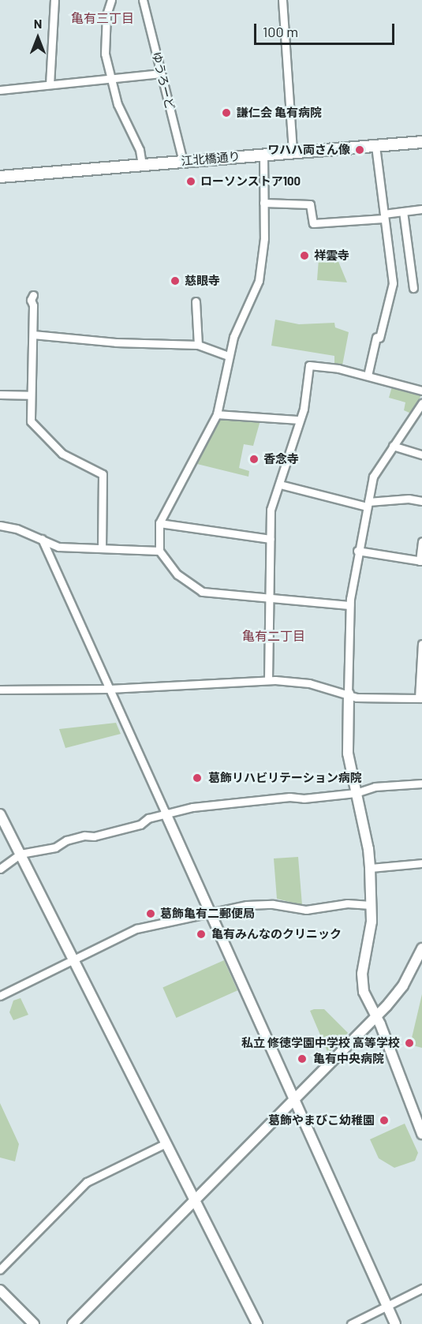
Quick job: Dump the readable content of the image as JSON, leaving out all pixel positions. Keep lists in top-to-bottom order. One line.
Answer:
{"streets":{"main road":["江北橋通り"],"street":["ゆうろーど"]},"crossings":[["ゆうろーど","江北橋通り"]],"districts":["亀有三丁目","亀有二丁目"],"places":["謙仁会 亀有病院","ワハハ両さん像","ローソンストア100","祥雲寺","慈眼寺","香念寺","葛飾リハビリテーション病院","葛飾亀有二郵便局","亀有みんなのクリニック","私立 修徳学園中学校 高等学校","亀有中央病院","葛飾やまびこ幼稚園"],"scale_bar":"100 m","north":"top"}
